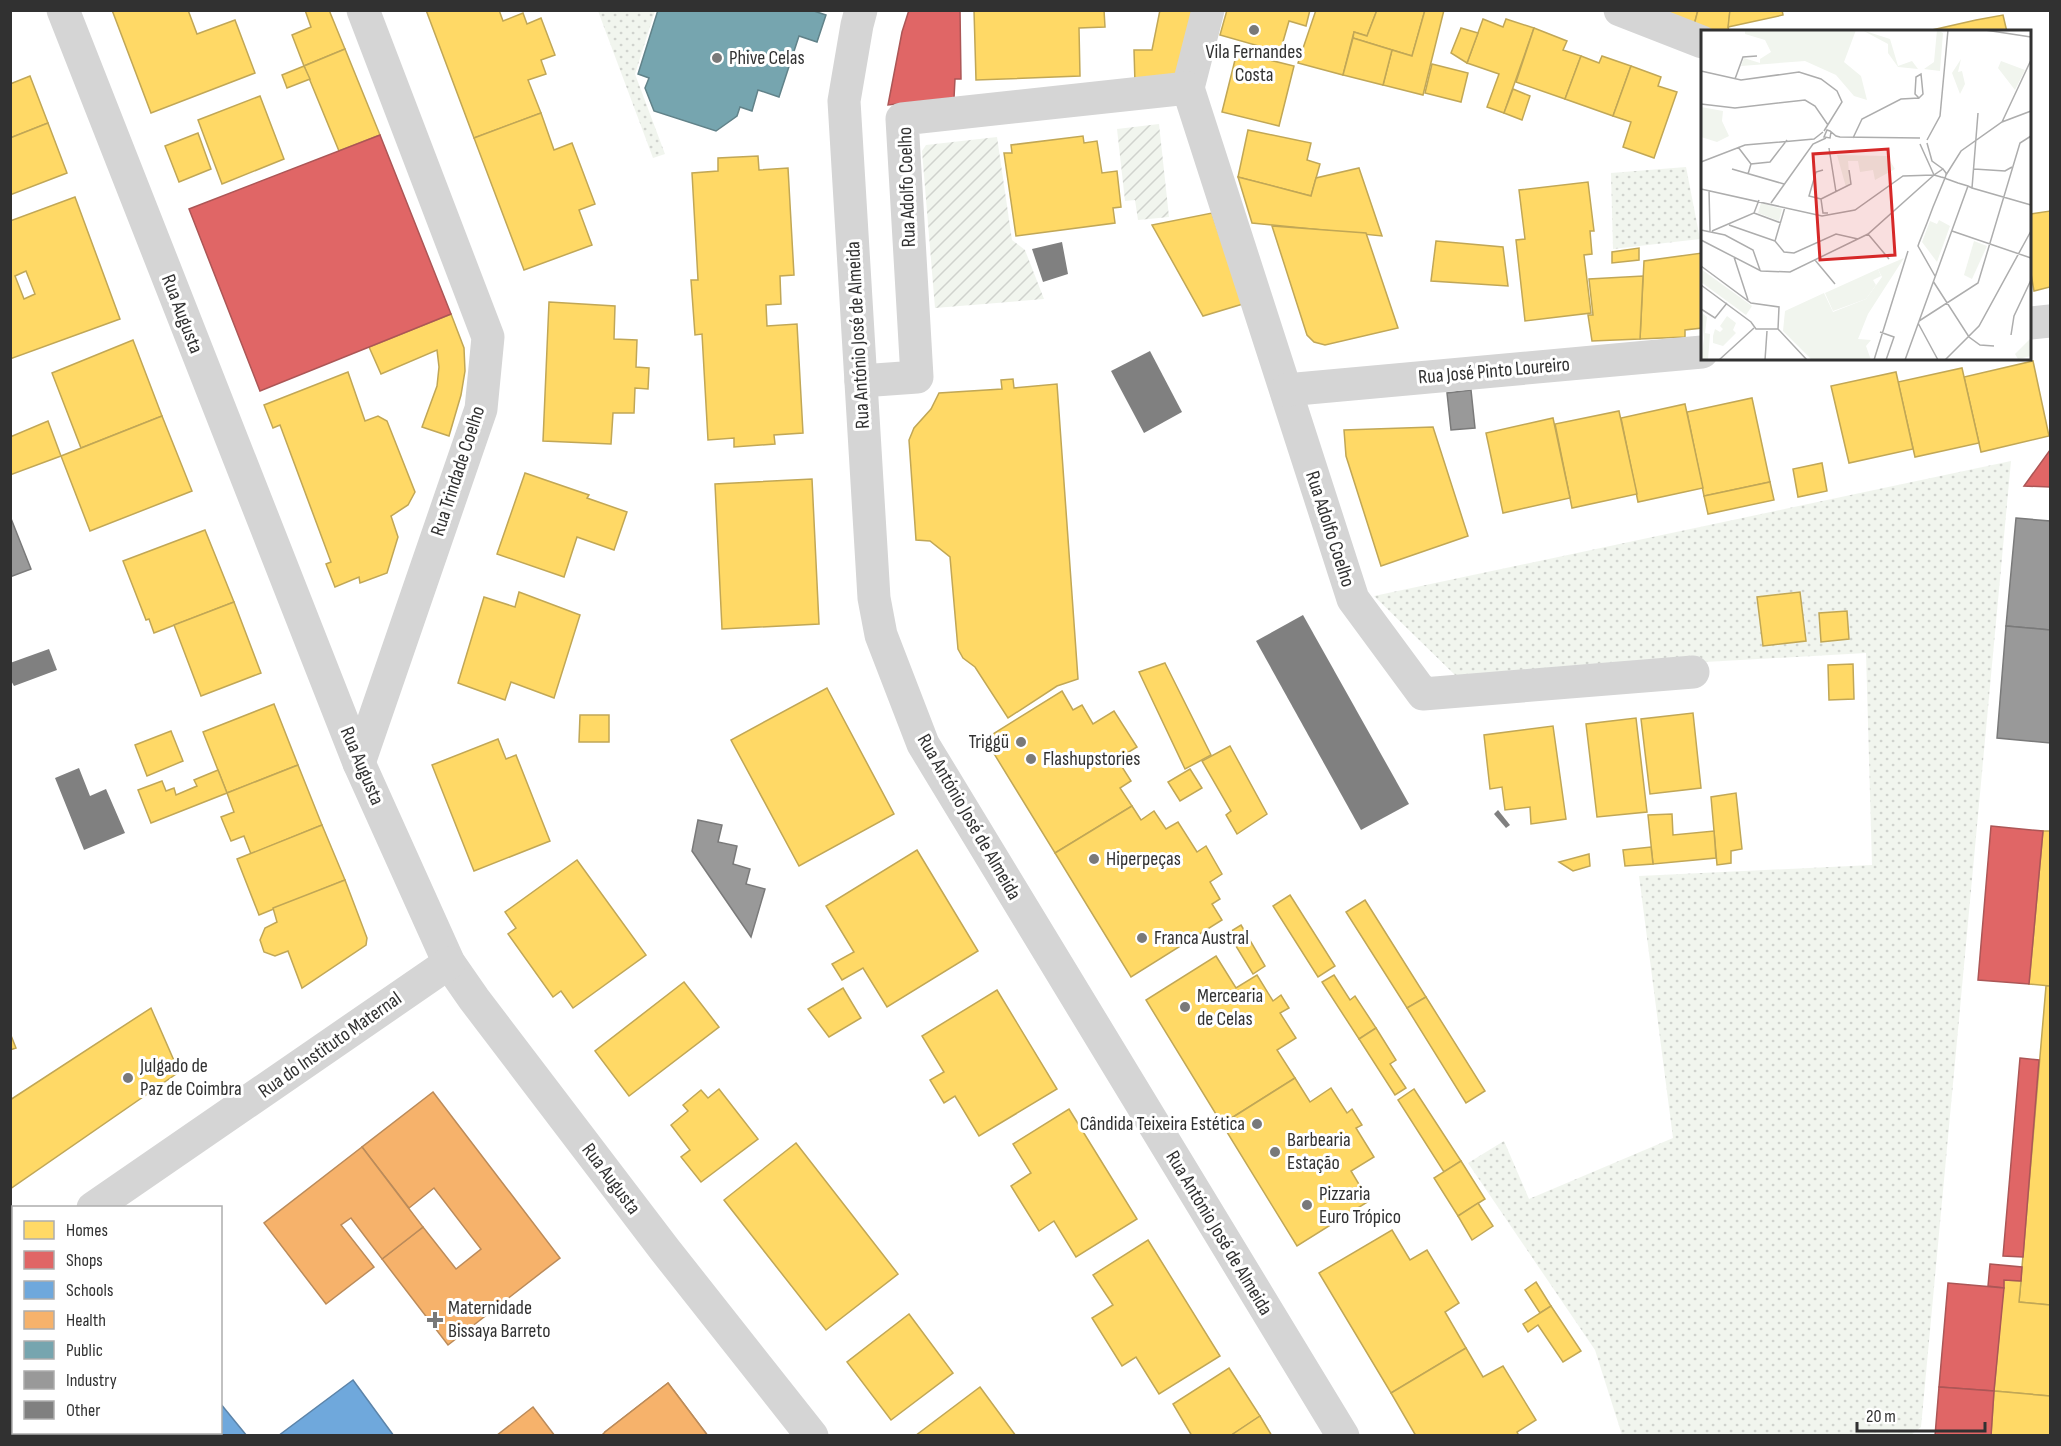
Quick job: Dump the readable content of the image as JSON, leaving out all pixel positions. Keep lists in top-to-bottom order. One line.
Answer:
{"streets":{"street":["Rua Adolfo Coelho","Rua Augusta","Rua António José de Almeida","Rua José Pinto Loureiro","Rua Trindade Coelho","Rua do Instituto Maternal"]},"crossings":[["Rua Adolfo Coelho","Rua António José de Almeida"],["Rua Adolfo Coelho","Rua José Pinto Loureiro"],["Rua Augusta","Rua Trindade Coelho"],["Rua Augusta","Rua do Instituto Maternal"]],"places":{"other":["Vila Fernandes Costa","Phive Celas","Triggü","Flashupstories","Hiperpeças","Franca Austral","Mercearia de Celas","Julgado de Paz de Coimbra","Cândida Teixeira Estética","Barbearia Estação","Pizzaria Euro Trópico"],"health":["Maternidade Bissaya Barreto"]},"legend":["Homes","Shops","Schools","Health","Public","Industry","Other"],"scale_bar":"20 m"}
